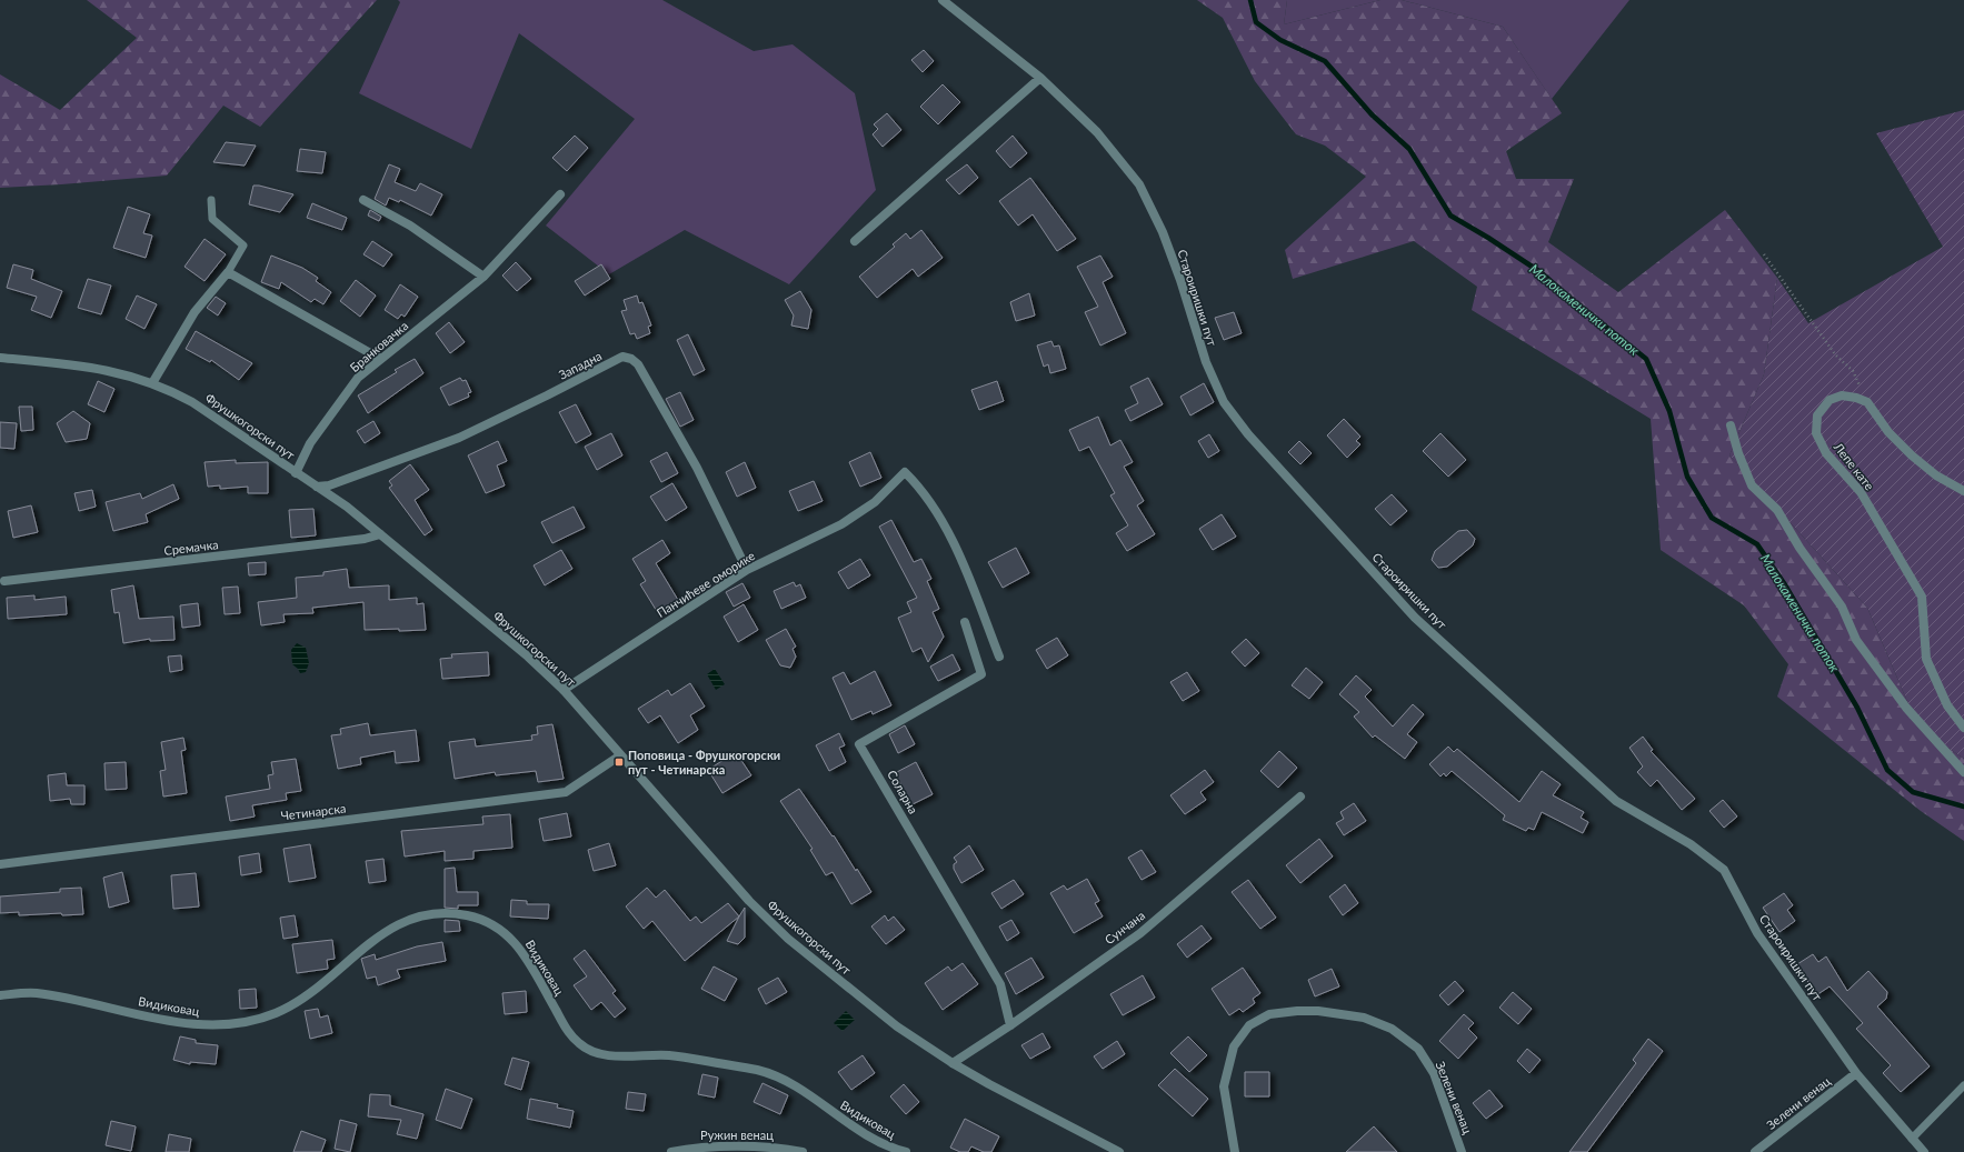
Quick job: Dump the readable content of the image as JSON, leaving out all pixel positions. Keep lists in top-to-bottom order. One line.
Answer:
{"streets":{"street":["Староиришки пут","Бранковачка","Западна","Фрушкогорски пут","Лепе кате","Сремачка","Панчићеве оморике","Соларна","Четинарска","Сунчана","Видиковац","Зелени венац","Ружин венац"]},"crossings":[["Староиришки пут","Зелени венац"],["Бранковачка","Фрушкогорски пут"],["Западна","Фрушкогорски пут"],["Западна","Панчићеве оморике"],["Фрушкогорски пут","Сремачка"],["Фрушкогорски пут","Панчићеве оморике"],["Фрушкогорски пут","Четинарска"],["Фрушкогорски пут","Сунчана"],["Соларна","Сунчана"]],"water":["Малокаменички поток"],"places":{"transit":["Поповица - Фрушкогорски пут - Четинарска"]}}
